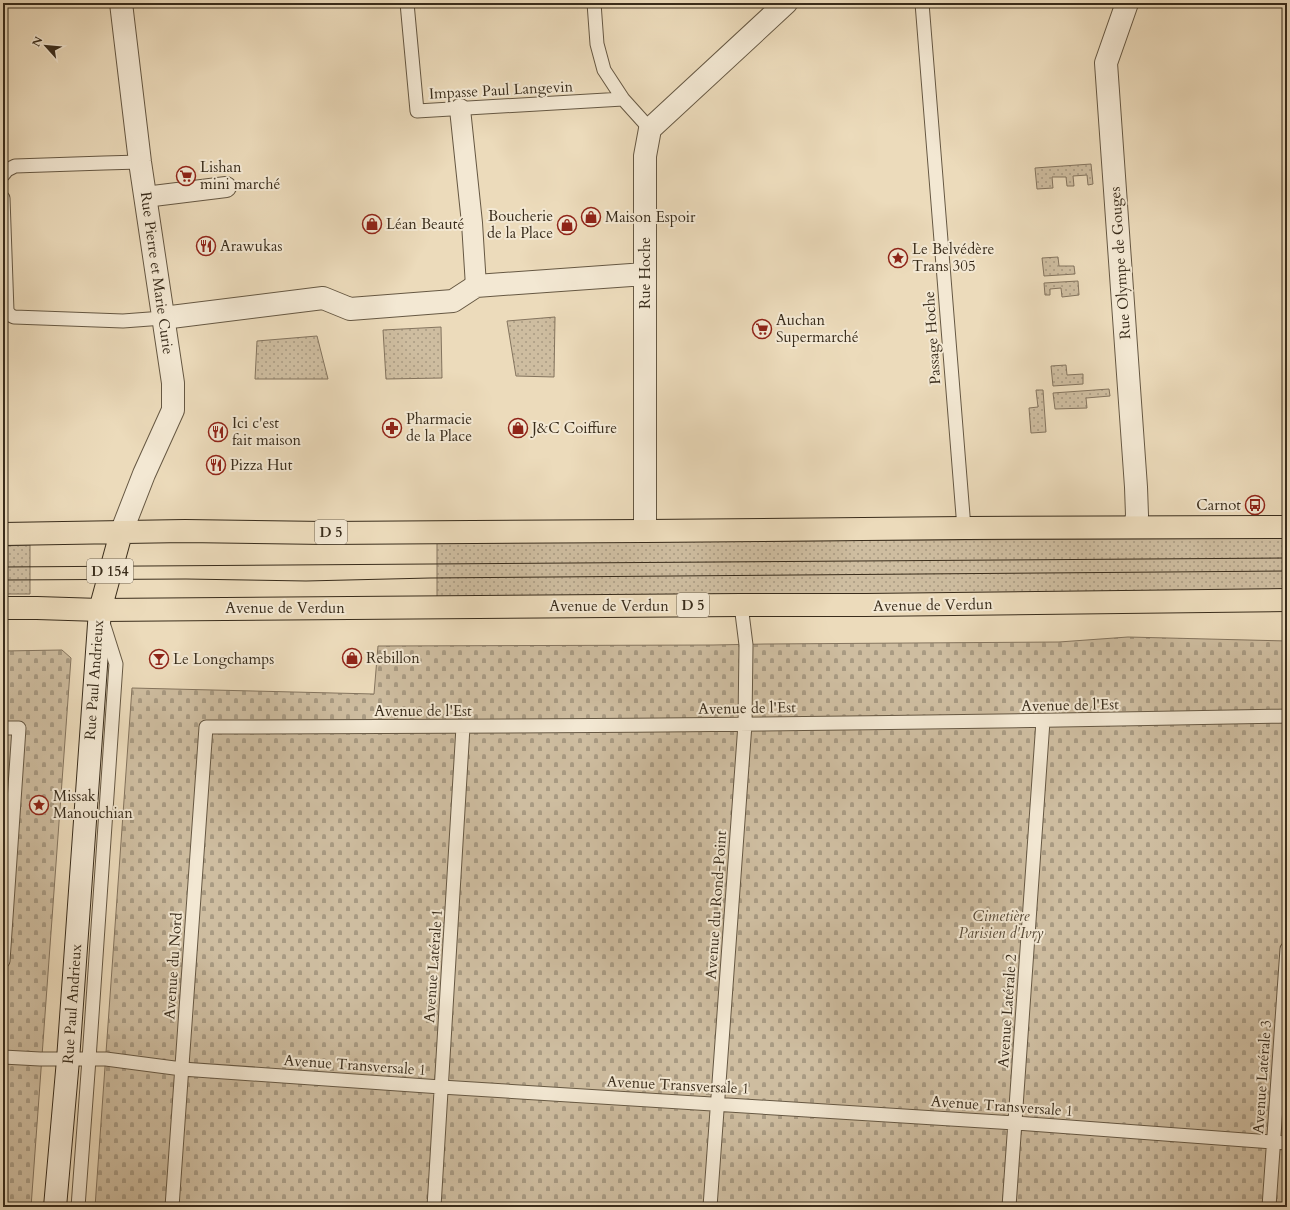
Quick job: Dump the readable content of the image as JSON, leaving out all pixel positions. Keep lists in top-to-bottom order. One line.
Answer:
{"streets":{"main road":["D 5","D 154","Avenue de Verdun"],"street":["Rue Olympe de Gouges","Rue Pierre et Marie Curie","Rue Hoche","Rue Paul Andrieux"],"lane":["Impasse Paul Langevin","Passage Hoche","Avenue de l'Est","Avenue du Rond-Point","Avenue du Nord","Avenue Latérale 1","Avenue Latérale 2","Avenue Transversale 1","Avenue Latérale 3"]},"crossings":[["Rue Olympe de Gouges","D 5"],["Rue Pierre et Marie Curie","D 5"],["Rue Pierre et Marie Curie","D 154"],["Rue Hoche","D 5"],["Passage Hoche","D 5"],["D 5","D 154"],["D 154","Avenue de Verdun"],["D 154","Rue Paul Andrieux"],["Avenue de Verdun","Rue Paul Andrieux"],["Avenue de Verdun","Avenue du Rond-Point"],["Rue Paul Andrieux","Avenue Transversale 1"],["Avenue de l'Est","Avenue du Rond-Point"],["Avenue de l'Est","Avenue du Nord"],["Avenue de l'Est","Avenue Latérale 1"],["Avenue de l'Est","Avenue Latérale 2"],["Avenue du Rond-Point","Avenue Transversale 1"],["Avenue du Nord","Avenue Transversale 1"],["Avenue Latérale 1","Avenue Transversale 1"],["Avenue Latérale 2","Avenue Transversale 1"],["Avenue Transversale 1","Avenue Latérale 3"]],"parks":["Cimetière Parisien d'Ivry"],"places":{"supermarket":["Lishan mini marché","Auchan Supermarché"],"shop":["Maison Espoir","Léan Beauté","Boucherie de la Place","J&C Coiffure","Rebillon"],"restaurant":["Arawukas","Ici c'est fait maison","Pizza Hut"],"place":["Le Belvédère Trans 305","Missak Manouchian"],"pharmacy":["Pharmacie de la Place"],"bus stop":["Carnot"],"bar":["Le Longchamps"]},"north":"top left"}
